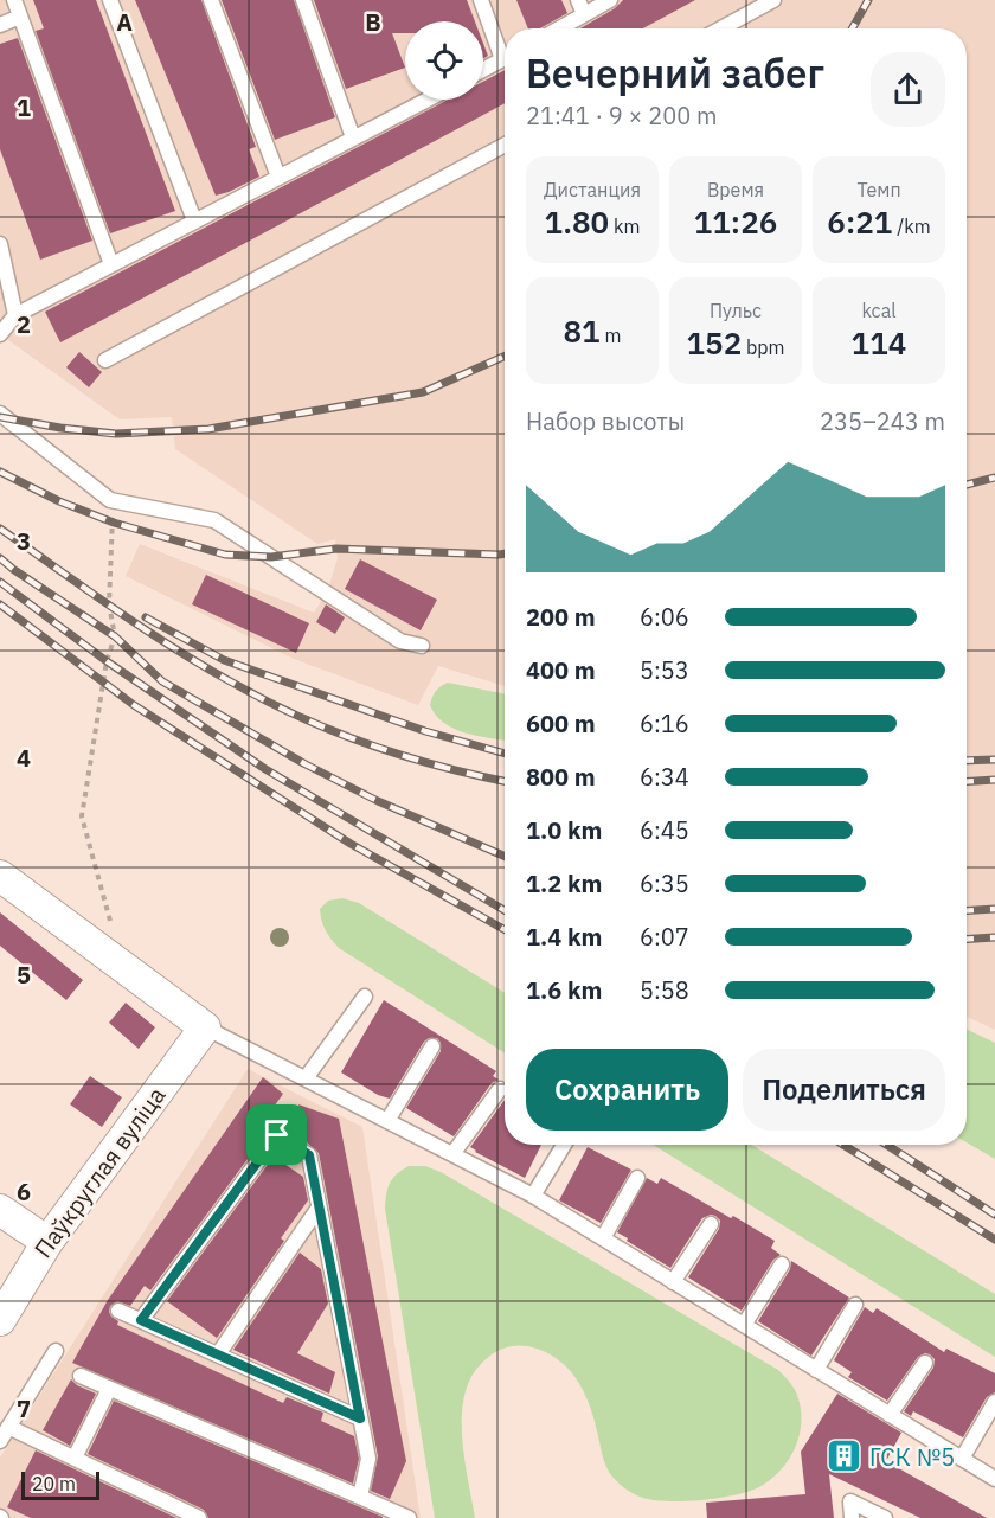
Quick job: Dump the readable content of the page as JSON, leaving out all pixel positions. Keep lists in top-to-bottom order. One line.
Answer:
{"streets":{"street":["Паўкруглая вуліца"]},"places":{"building":["ГСК №5"]},"scale_bar":"20 m","page":{"heading":["Вечерний забег","21:41 · 9 × 200 m"],"stats":[["Дистанция","1.80 km"],["Время","11:26"],["Темп","6:21 /km"],["81 m"],["Пульс","152 bpm"],["kcal","114"]],"chart":["Набор высоты","235–243 m"],"list":[{"name":"200 m","note":"6:06"},{"name":"400 m","note":"5:53"},{"name":"600 m","note":"6:16"},{"name":"800 m","note":"6:34"},{"name":"1.0 km","note":"6:45"},{"name":"1.2 km","note":"6:35"},{"name":"1.4 km","note":"6:07"},{"name":"1.6 km","note":"5:58"}],"buttons":["Сохранить","Поделиться"],"scale":"20 m"},"grid":{"columns":["A","B"],"rows":["1","2","3","4","5","6","7"]}}
